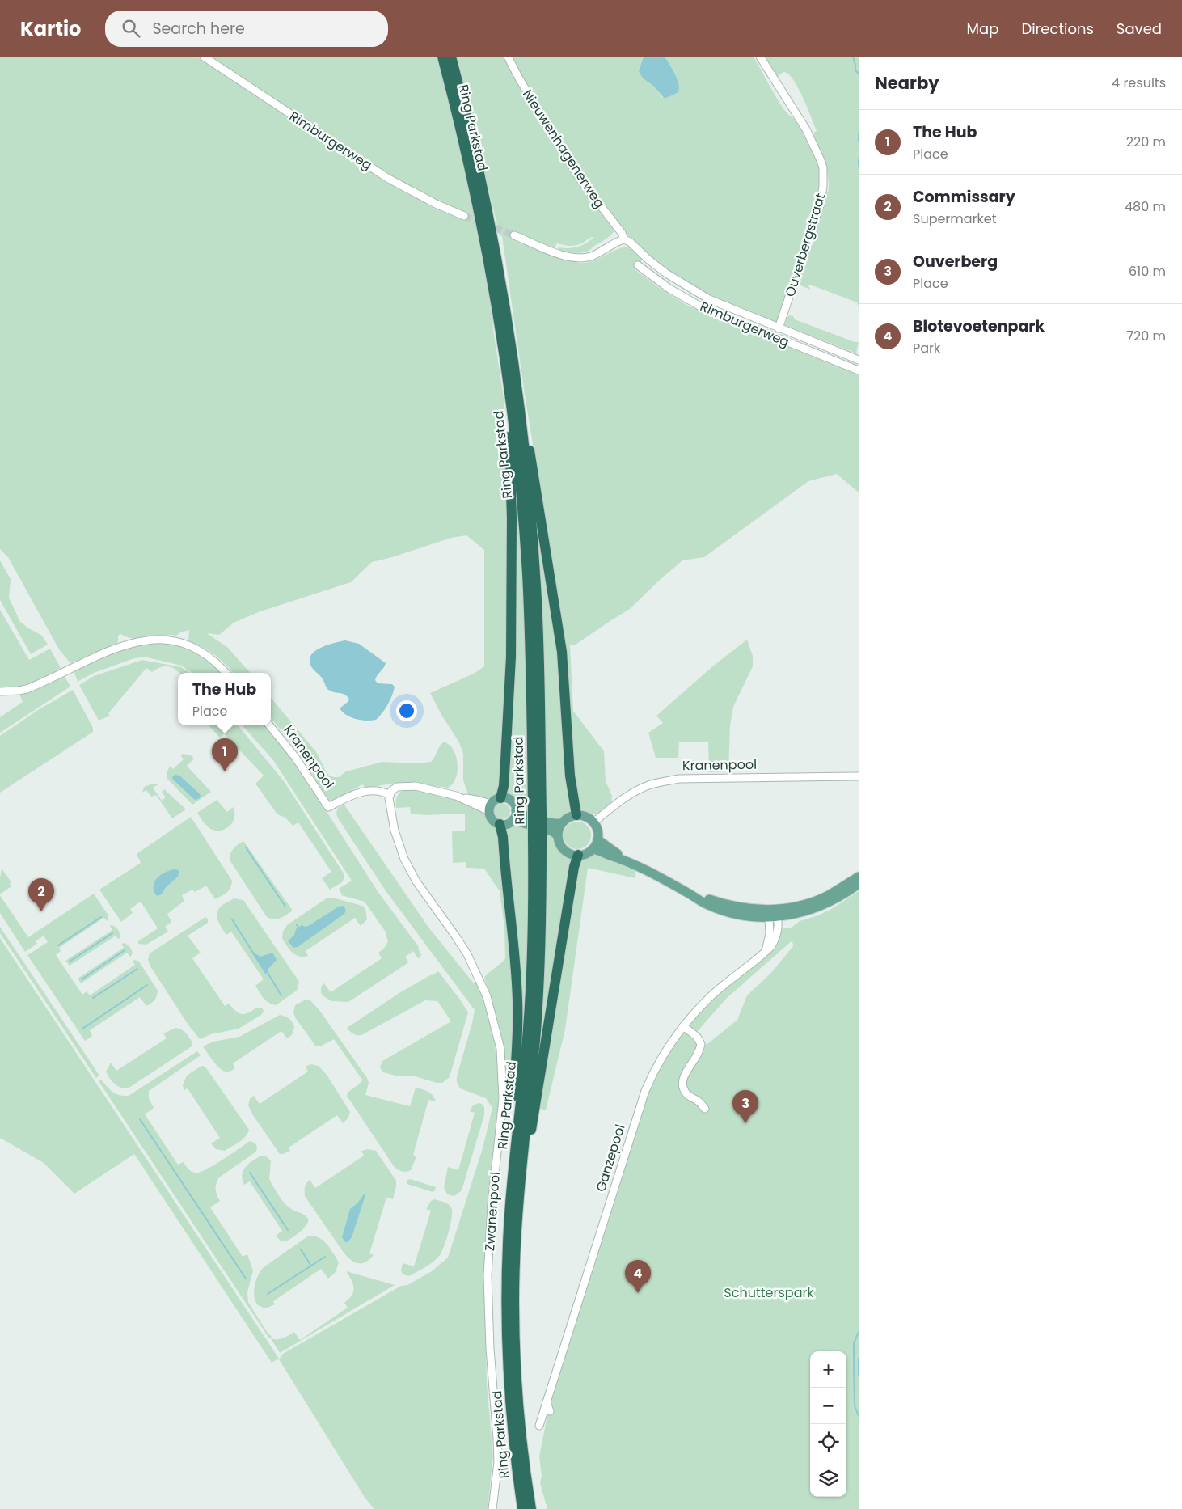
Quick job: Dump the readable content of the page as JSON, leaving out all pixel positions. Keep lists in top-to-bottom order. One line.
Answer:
{"streets":{"highway":["Ring Parkstad"],"street":["Rimburgerweg","Nieuwenhagenerweg","Ouverbergstraat","Kranenpool","Ganzepool","Zwanenpool"]},"crossings":[["Nieuwenhagenerweg","Ouverbergstraat"],["Kranenpool","Zwanenpool"]],"parks":["Schutterspark"],"page":{"header":"Kartio","search":"Search here","nav":["Map","Directions","Saved"],"heading":["Nearby","4 results"],"list":[{"mark":"1","name":"The Hub","note":"Place","value":"220 m"},{"mark":"2","name":"Commissary","note":"Supermarket","value":"480 m"},{"mark":"3","name":"Ouverberg","note":"Place","value":"610 m"},{"mark":"4","name":"Blotevoetenpark","note":"Park","value":"720 m"}],"popup":["The Hub","Place"],"pins":["1","2","3","4"],"map_buttons":["+","−"]}}
